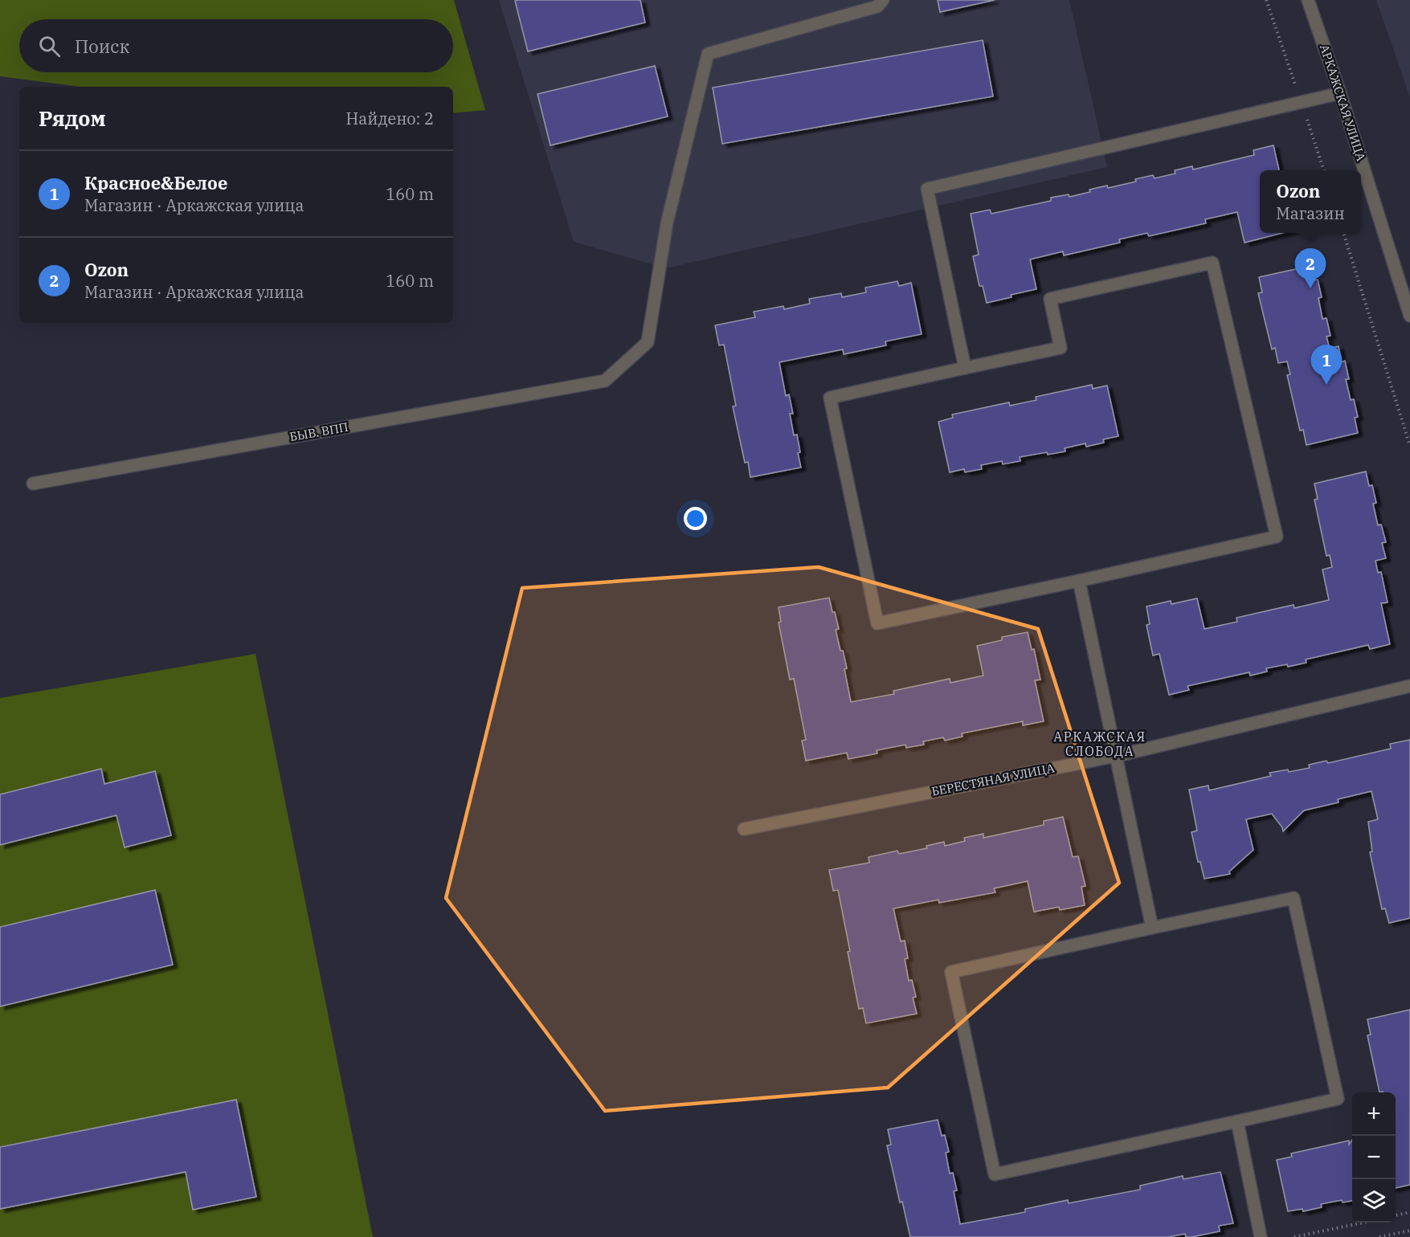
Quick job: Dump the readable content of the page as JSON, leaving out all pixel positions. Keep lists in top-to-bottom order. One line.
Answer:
{"streets":{"street":["АРКАЖСКАЯ УЛИЦА","БЫВ. ВПП","БЕРЕСТЯНАЯ УЛИЦА"]},"districts":["АРКАЖСКАЯ СЛОБОДА"],"page":{"search":"Поиск","heading":["Рядом","Найдено: 2"],"list":[{"mark":"1","name":"Красное&Белое","note":"Магазин · Аркажская улица","value":"160 m"},{"mark":"2","name":"Ozon","note":"Магазин · Аркажская улица","value":"160 m"}],"popup":["Ozon","Магазин"],"pins":["2","1"],"map_buttons":["+","−"]}}
